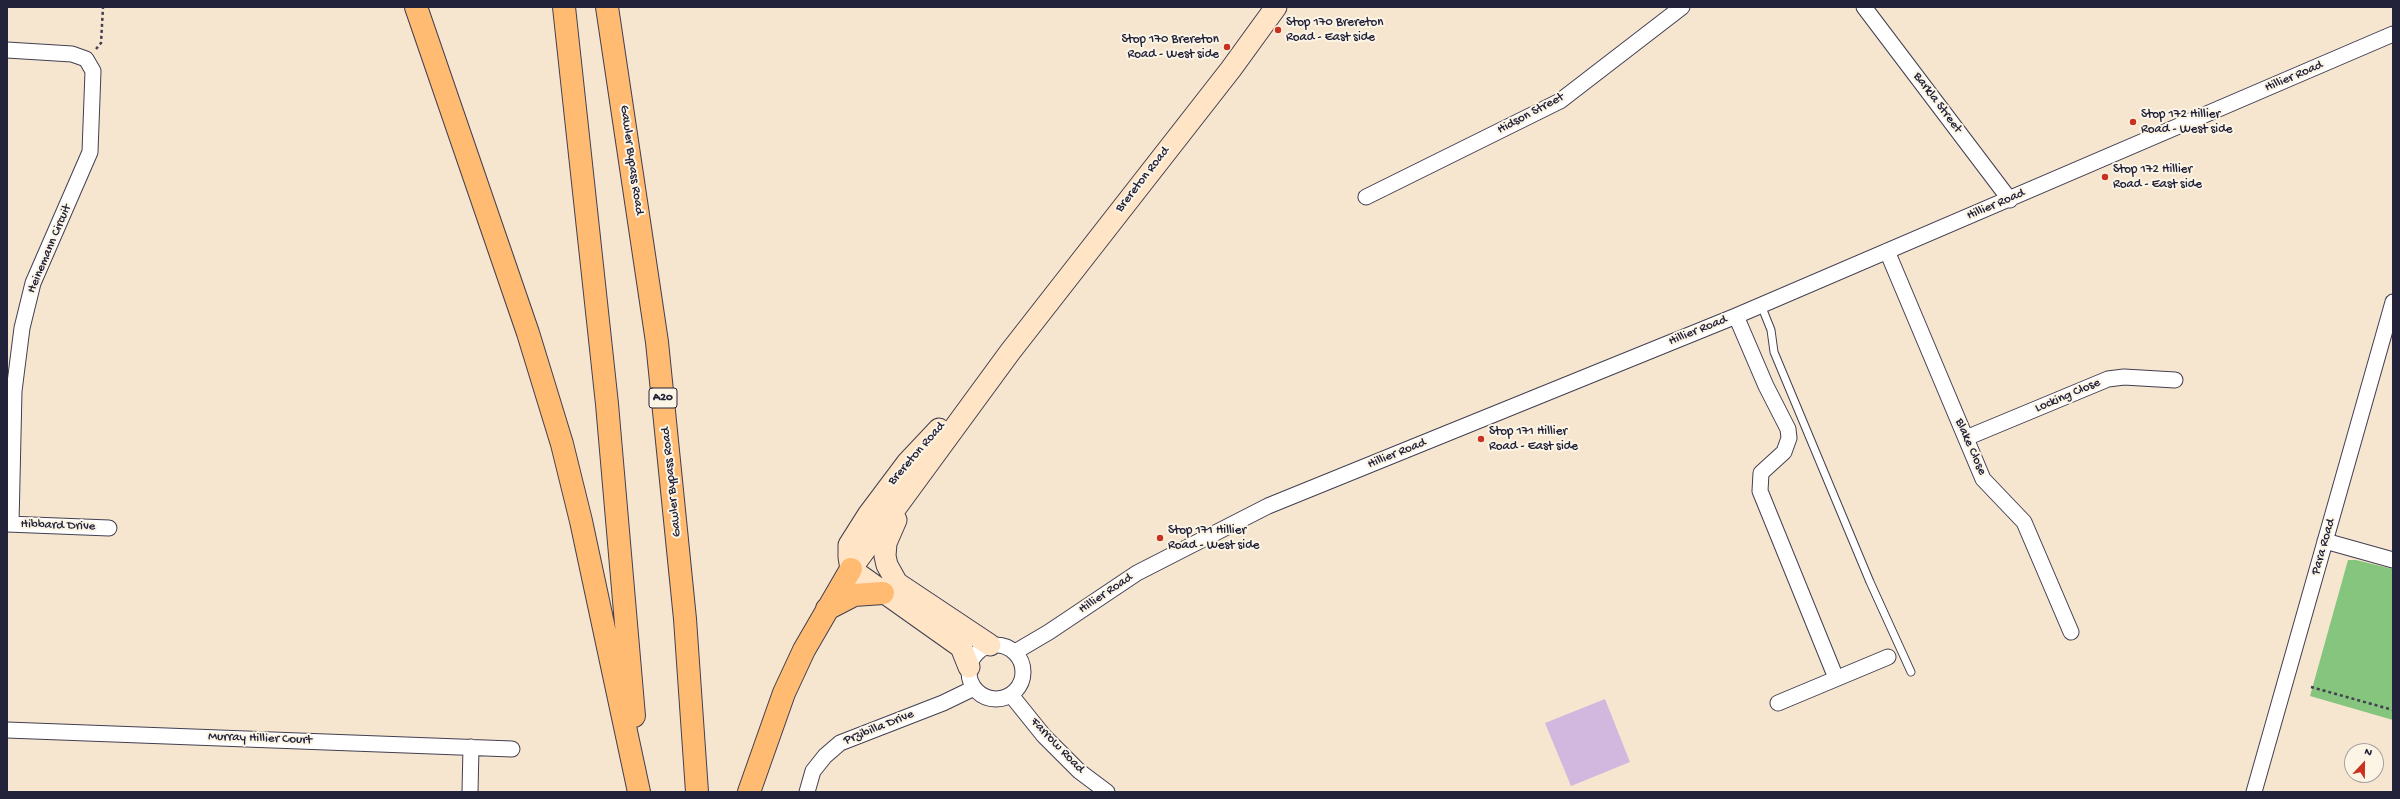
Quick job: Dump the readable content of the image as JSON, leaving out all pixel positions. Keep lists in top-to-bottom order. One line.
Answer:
{"streets":{"highway":["Gawler Bypass Road","A20"],"street":["Hillier Road","Barkla Street","Hidson Street","Brereton Road","Heinemann Circuit","Locking Close","Blake Close","Hibbard Drive","Para Road","Przibilla Drive","Murray Hillier Court","Farrow Road"]},"crossings":[["Hillier Road","Barkla Street"],["Hillier Road","Brereton Road"],["Hillier Road","Blake Close"],["Hillier Road","Przibilla Drive"],["Hillier Road","Farrow Road"],["Brereton Road","Przibilla Drive"],["Brereton Road","Farrow Road"],["Heinemann Circuit","Hibbard Drive"],["Locking Close","Blake Close"],["Przibilla Drive","Farrow Road"]],"places":["Stop 170 Brereton Road - East side","Stop 170 Brereton Road - West side","Stop 172 Hillier Road - West side","Stop 172 Hillier Road - East side","Stop 171 Hillier Road - East side","Stop 171 Hillier Road - West side"],"north":"top"}
